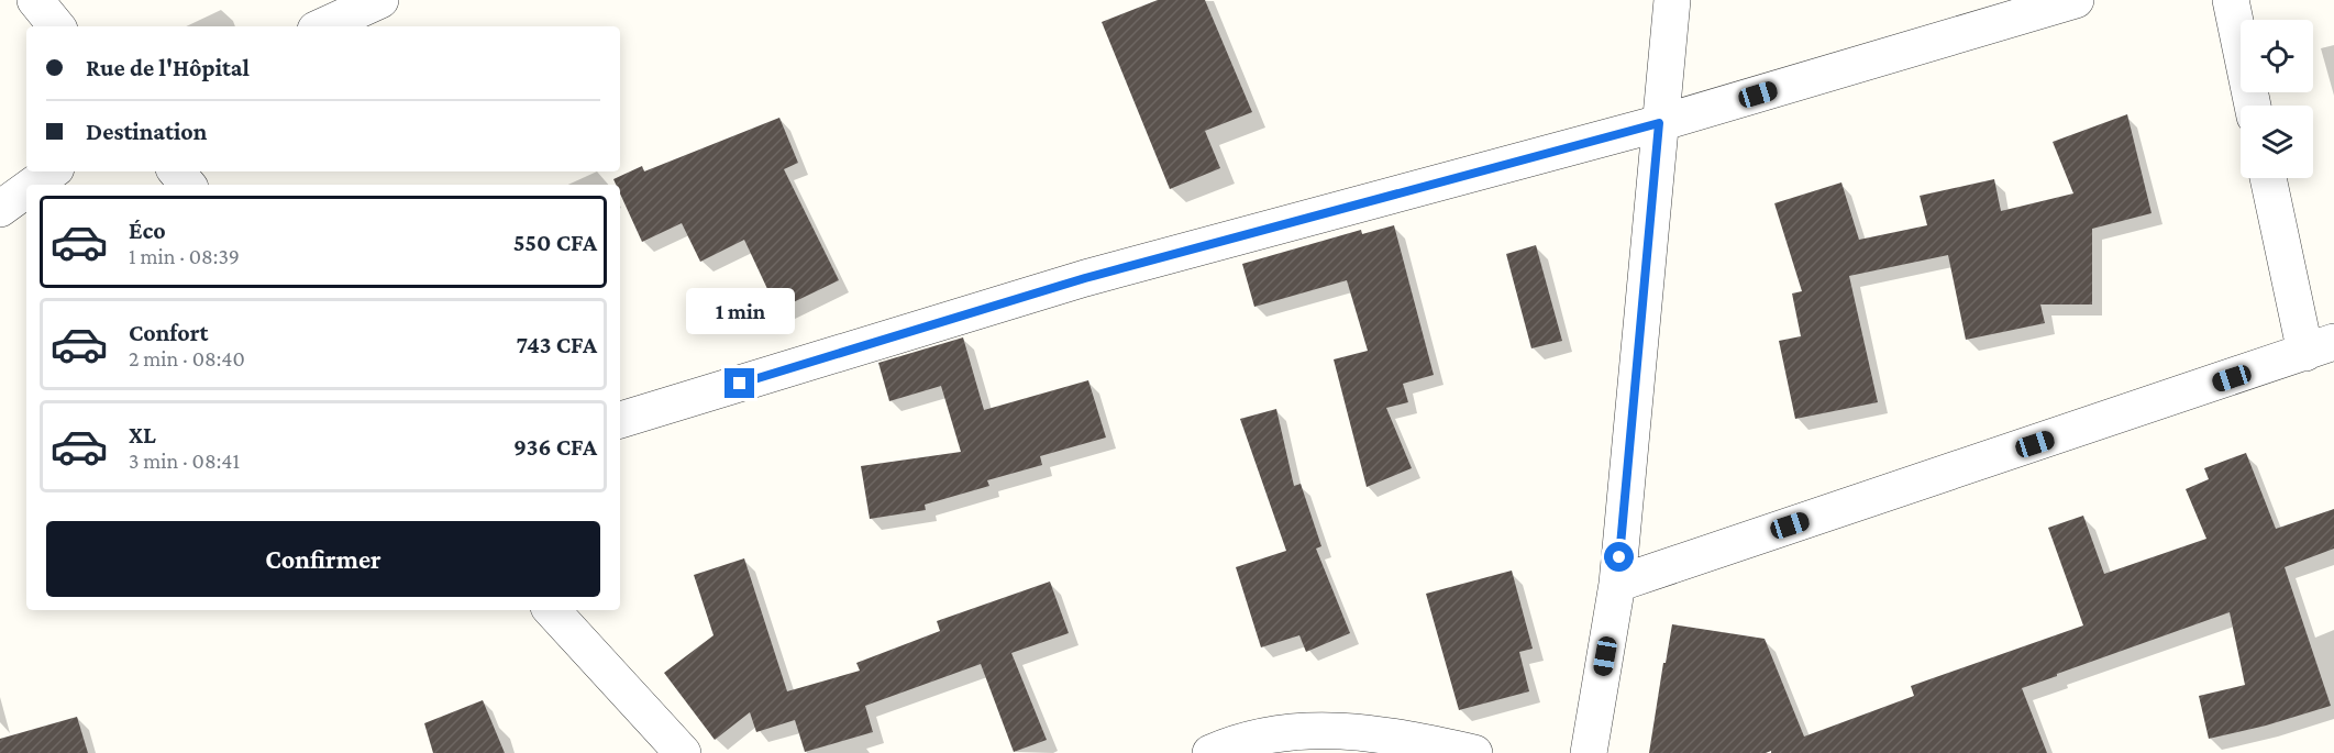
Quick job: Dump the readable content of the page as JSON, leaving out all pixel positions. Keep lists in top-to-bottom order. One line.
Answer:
{"page":{"banner":["Rue de l'Hôpital","Destination"],"list":[{"name":"Éco","note":"1 min · 08:39","value":"550 CFA"},{"name":"Confort","note":"2 min · 08:40","value":"743 CFA"},{"name":"XL","note":"3 min · 08:41","value":"936 CFA"}],"bubble":"1 min","buttons":"Confirmer"}}
